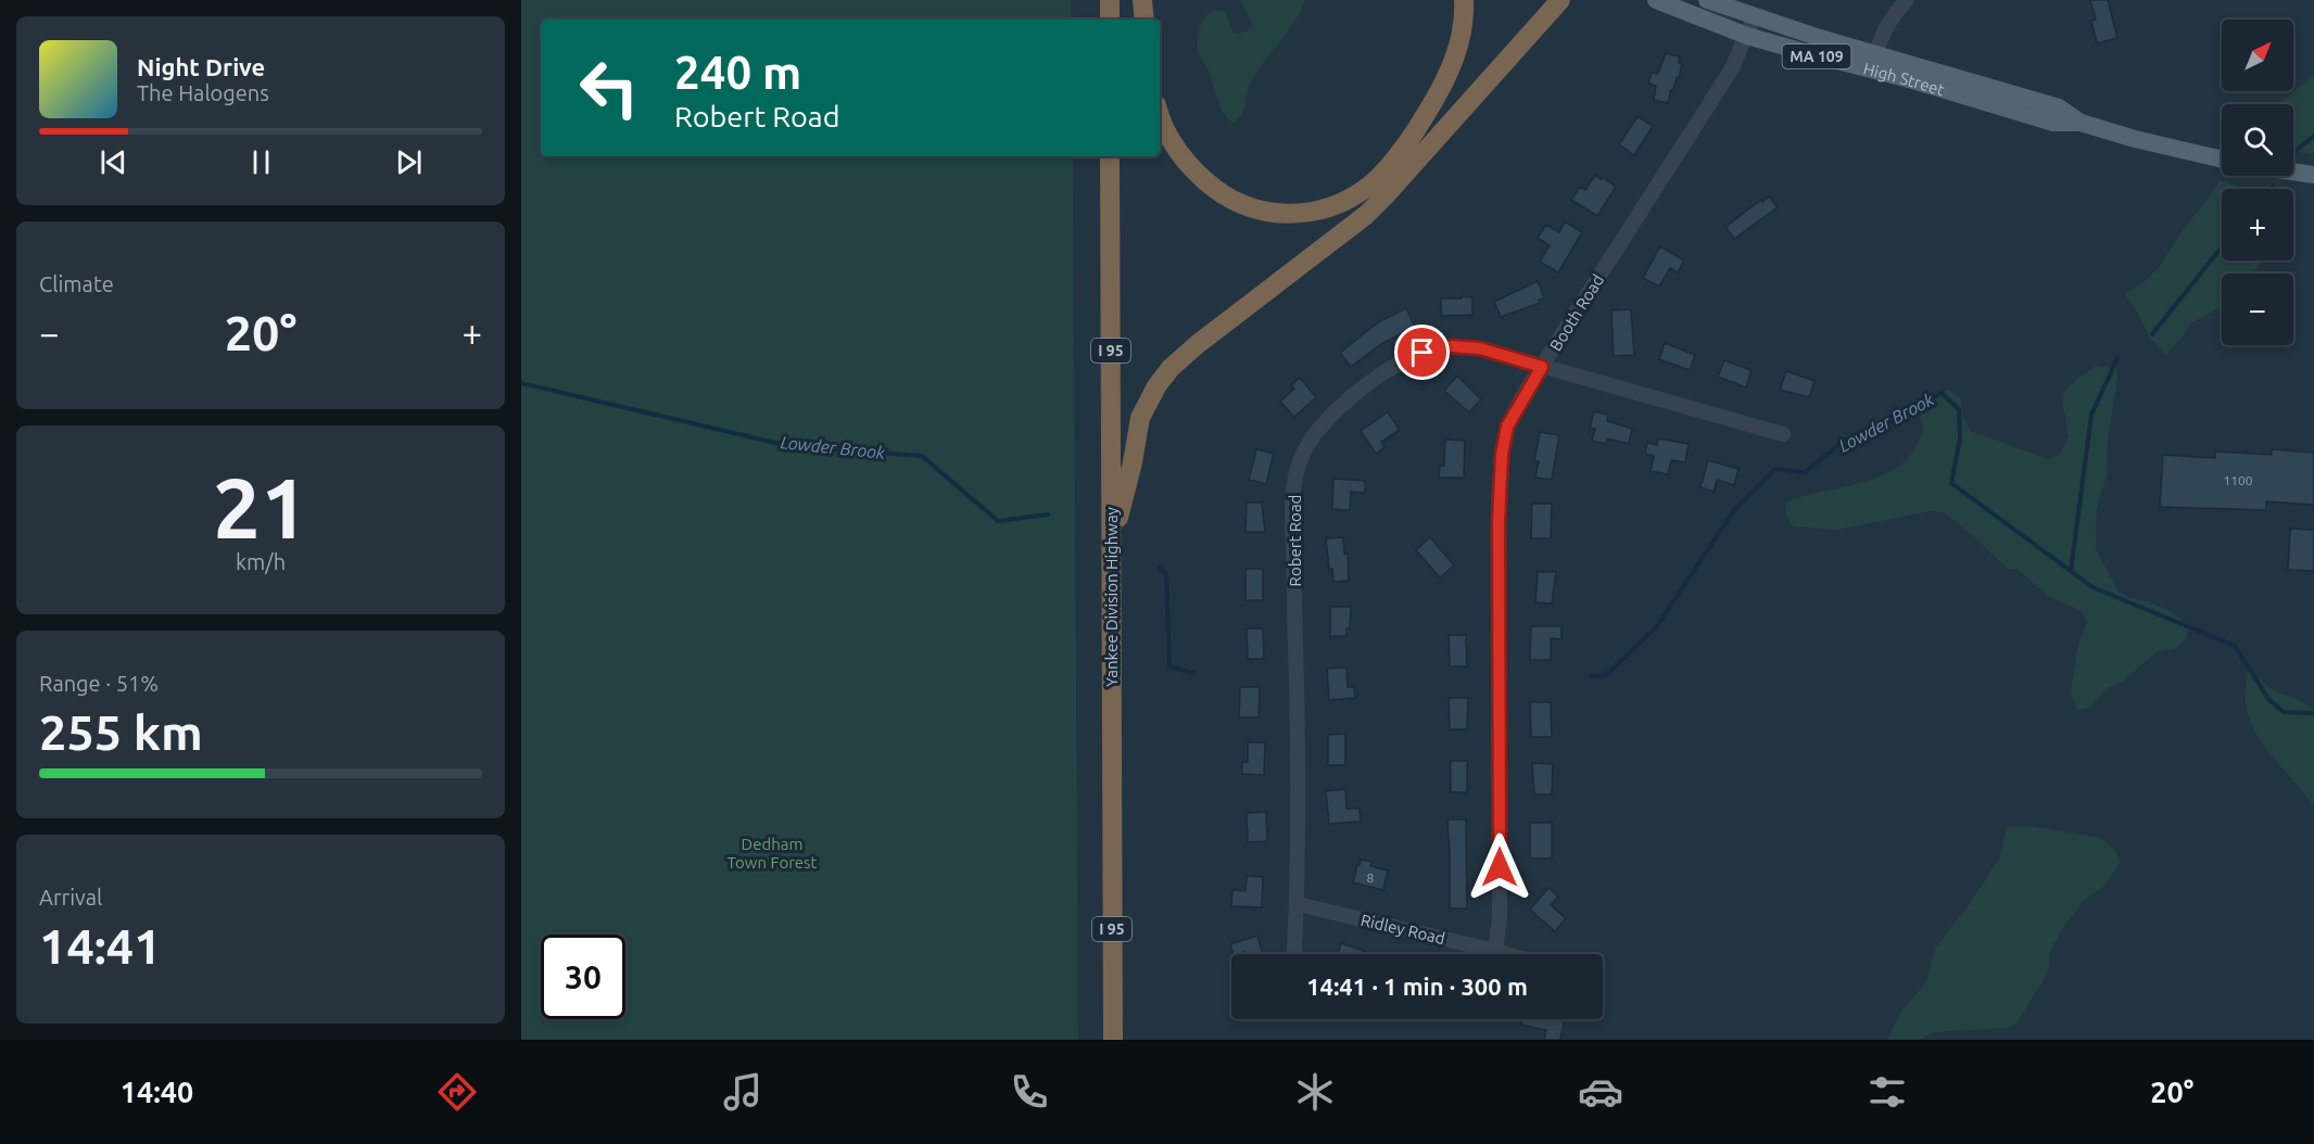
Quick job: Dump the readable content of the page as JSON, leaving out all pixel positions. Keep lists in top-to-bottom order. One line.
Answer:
{"streets":{"highway":["I 95","Yankee Division Highway"],"main road":["MA 109","High Street"],"street":["Booth Road","Robert Road","Ridley Road"]},"crossings":[["High Street","Booth Road"],["Booth Road","Robert Road"],["Booth Road","Ridley Road"],["Robert Road","Ridley Road"]],"water":["Lowder Brook"],"parks":["Dedham Town Forest"],"house_numbers":["1100","8"],"north":"top right","page":{"map_buttons":["+","−"],"turn":["240 m","Robert Road"],"song":["Night Drive","The Halogens"],"tile":["Climate",["21","km/h"],["Range · 51%","255 km"],["Arrival","14:41"]],"heat":["−","20°","+"],"limit":"30","trip":"14:41 · 1 min · 300 m","tabs":["14:40","20°"]}}
